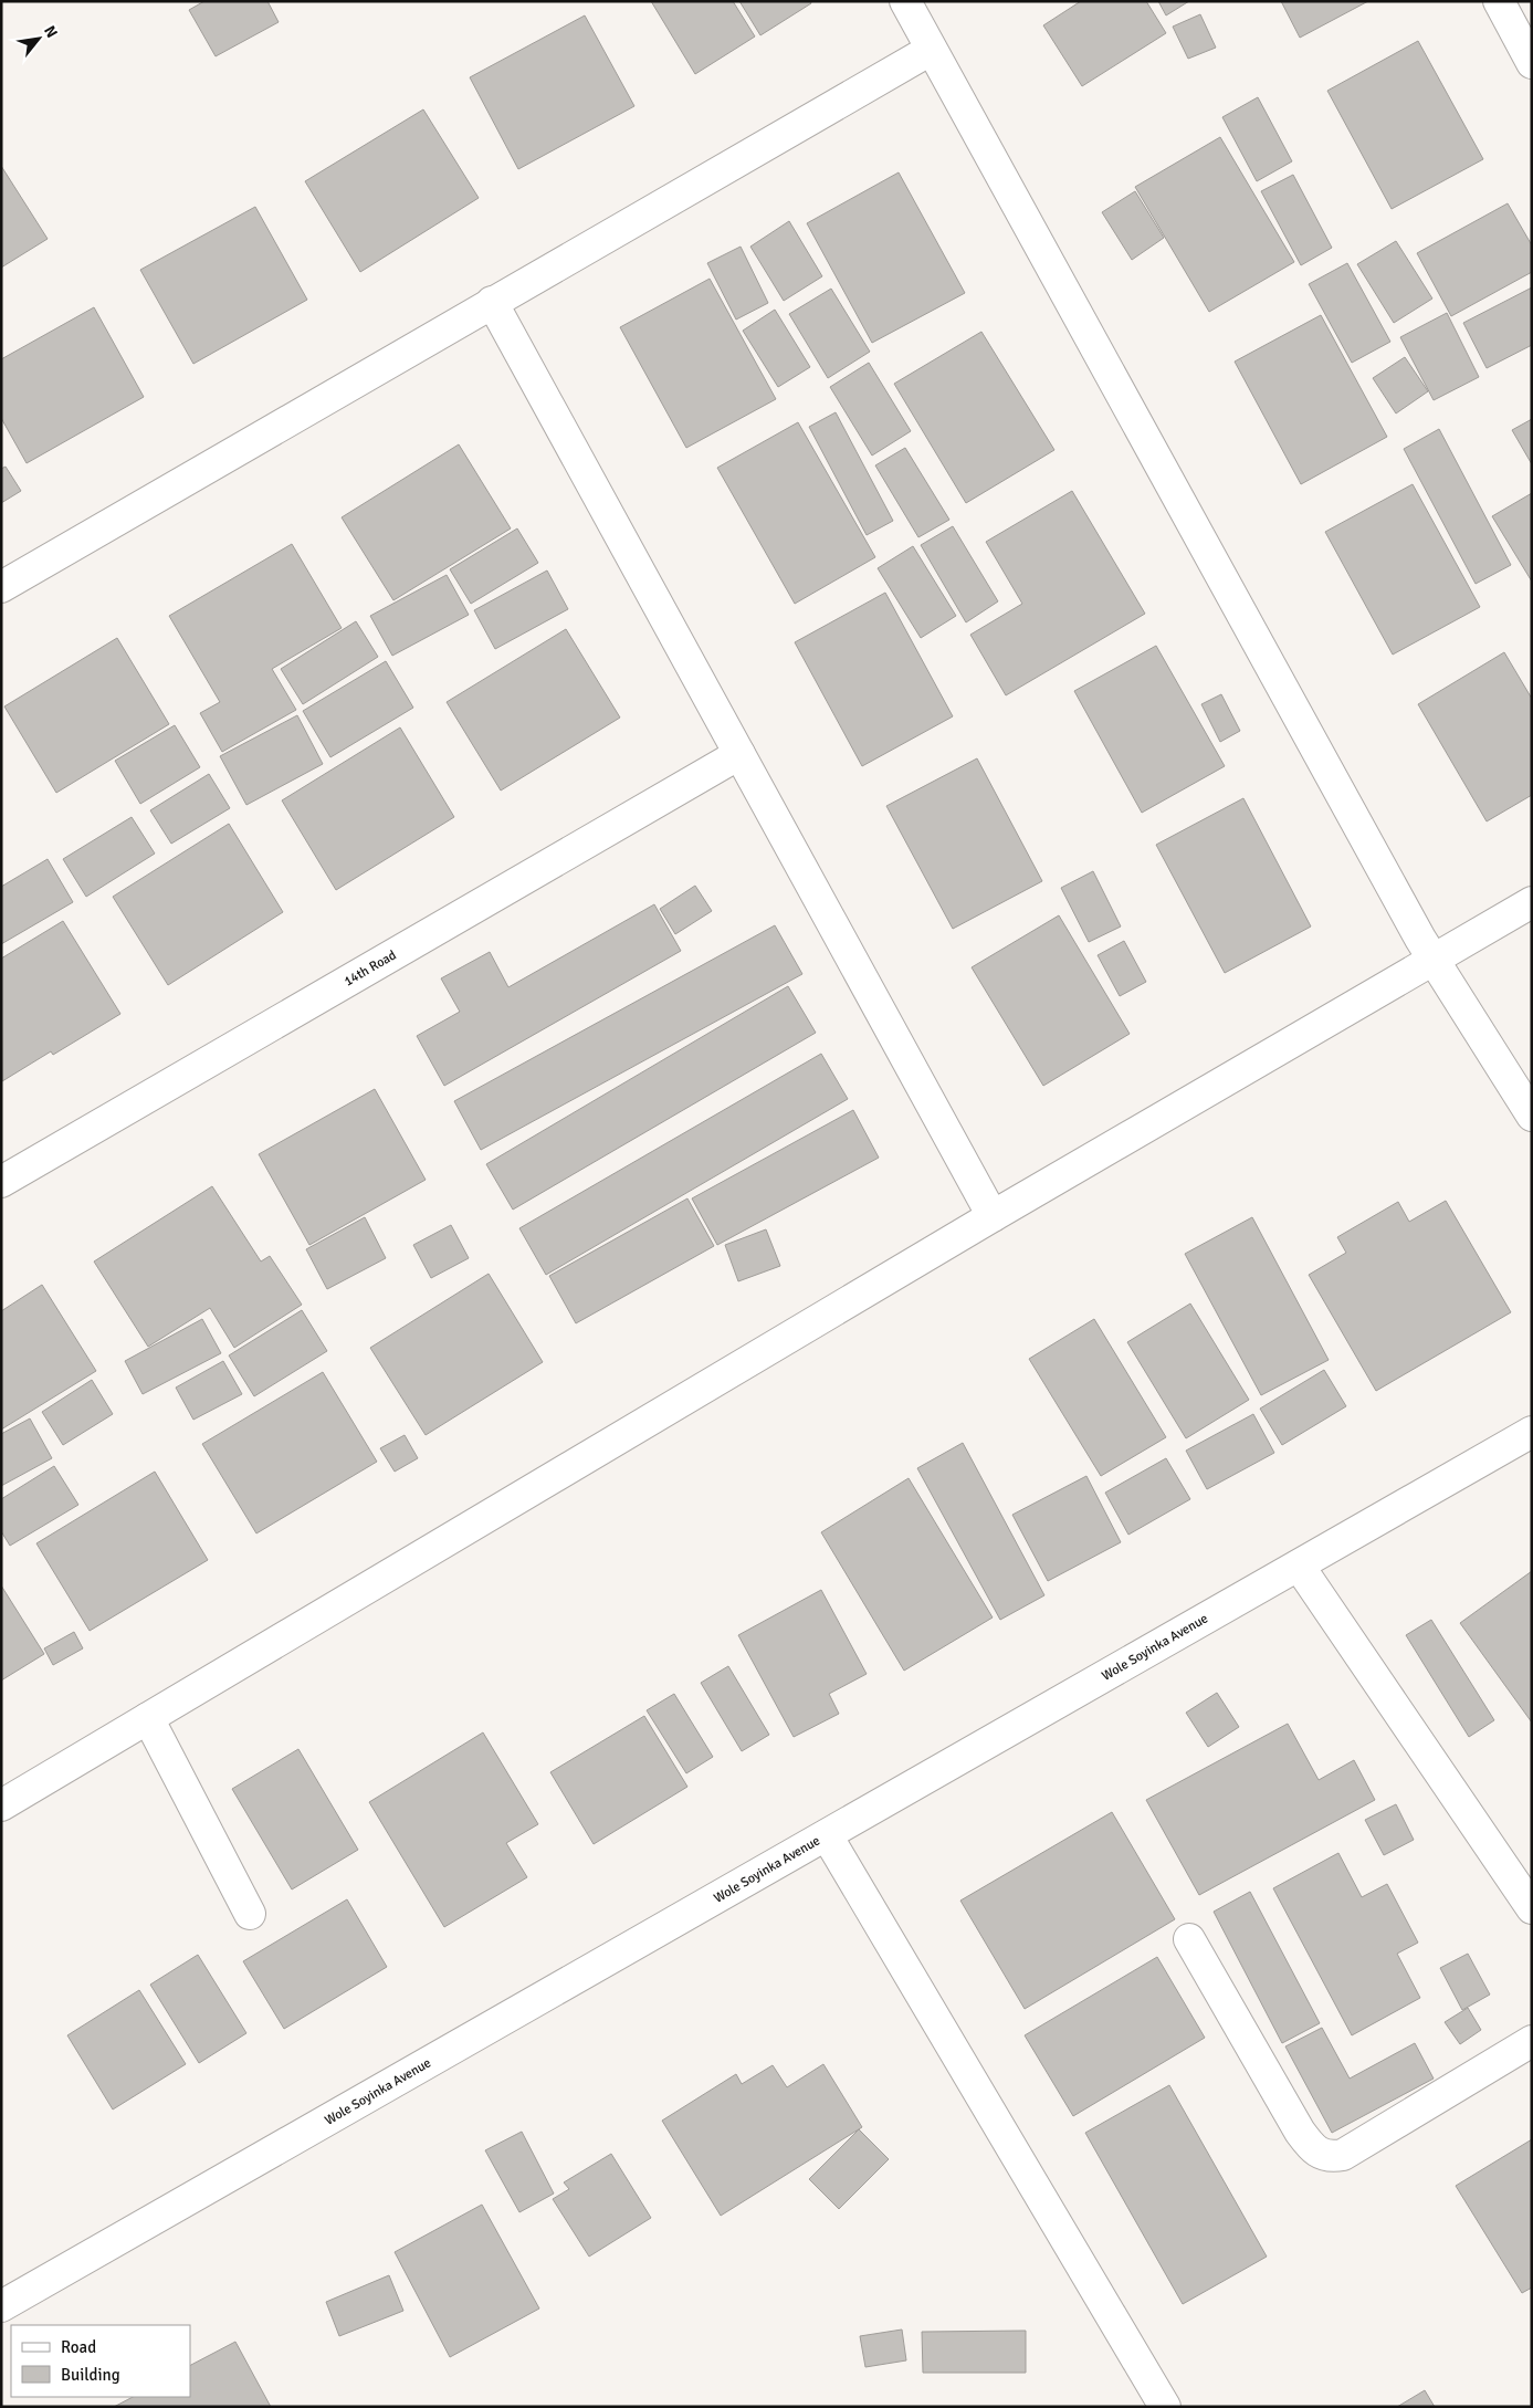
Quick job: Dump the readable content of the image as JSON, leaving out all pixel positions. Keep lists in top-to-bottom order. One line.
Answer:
{"streets":{"street":["14th Road","Wole Soyinka Avenue"]},"legend":["Road","Building"],"north":"top right"}
